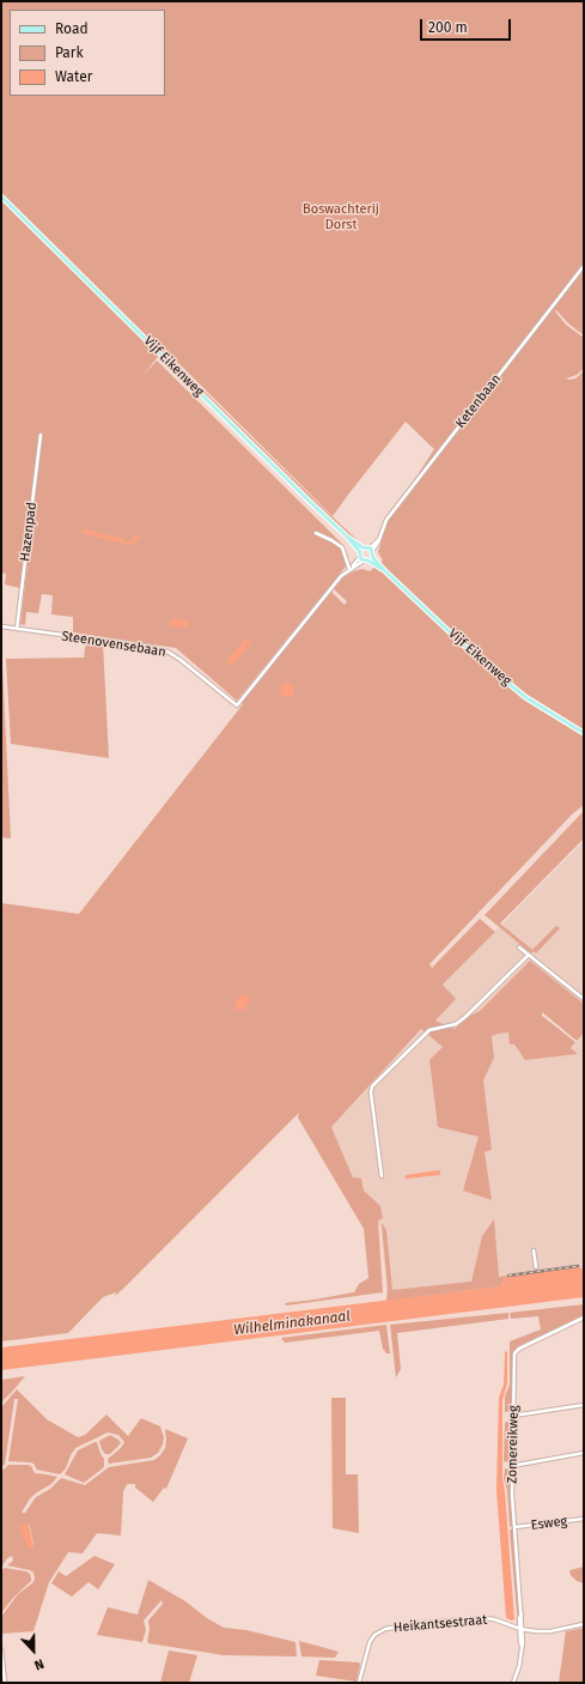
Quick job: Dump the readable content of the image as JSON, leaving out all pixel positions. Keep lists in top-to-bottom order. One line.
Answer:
{"streets":{"main road":["Vijf Eikenweg"],"street":["Ketenbaan","Hazenpad","Steenovensebaan","Zomereikweg","Esweg","Heikantsestraat"]},"crossings":[["Vijf Eikenweg","Ketenbaan"],["Hazenpad","Steenovensebaan"],["Zomereikweg","Esweg"],["Zomereikweg","Heikantsestraat"]],"water":["Wilhelminakanaal"],"parks":["Boswachterij Dorst"],"legend":["Road","Park","Water"],"scale_bar":"200 m","north":"bottom"}
